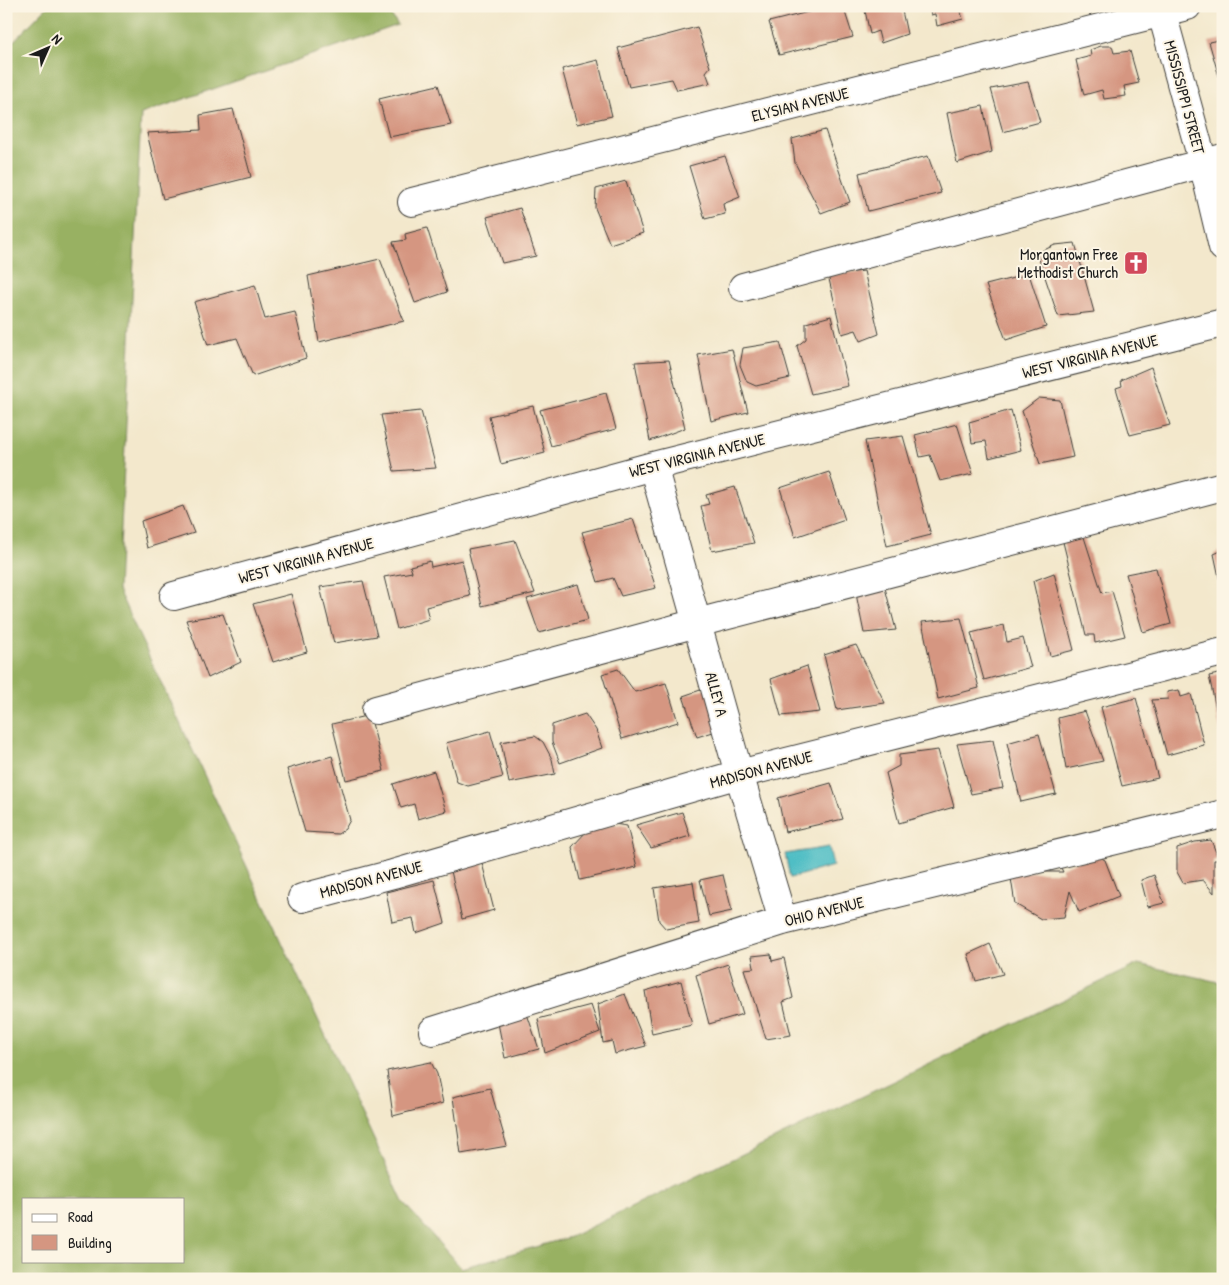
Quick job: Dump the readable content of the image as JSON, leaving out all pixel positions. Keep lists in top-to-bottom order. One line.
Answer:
{"streets":{"street":["MISSISSIPPI STREET","ELYSIAN AVENUE","WEST VIRGINIA AVENUE","ALLEY A","MADISON AVENUE","OHIO AVENUE"]},"crossings":[["MISSISSIPPI STREET","ELYSIAN AVENUE"],["WEST VIRGINIA AVENUE","ALLEY A"],["ALLEY A","MADISON AVENUE"],["ALLEY A","OHIO AVENUE"]],"places":{"church":["Morgantown Free Methodist Church"]},"legend":["Road","Building"],"north":"top right"}
